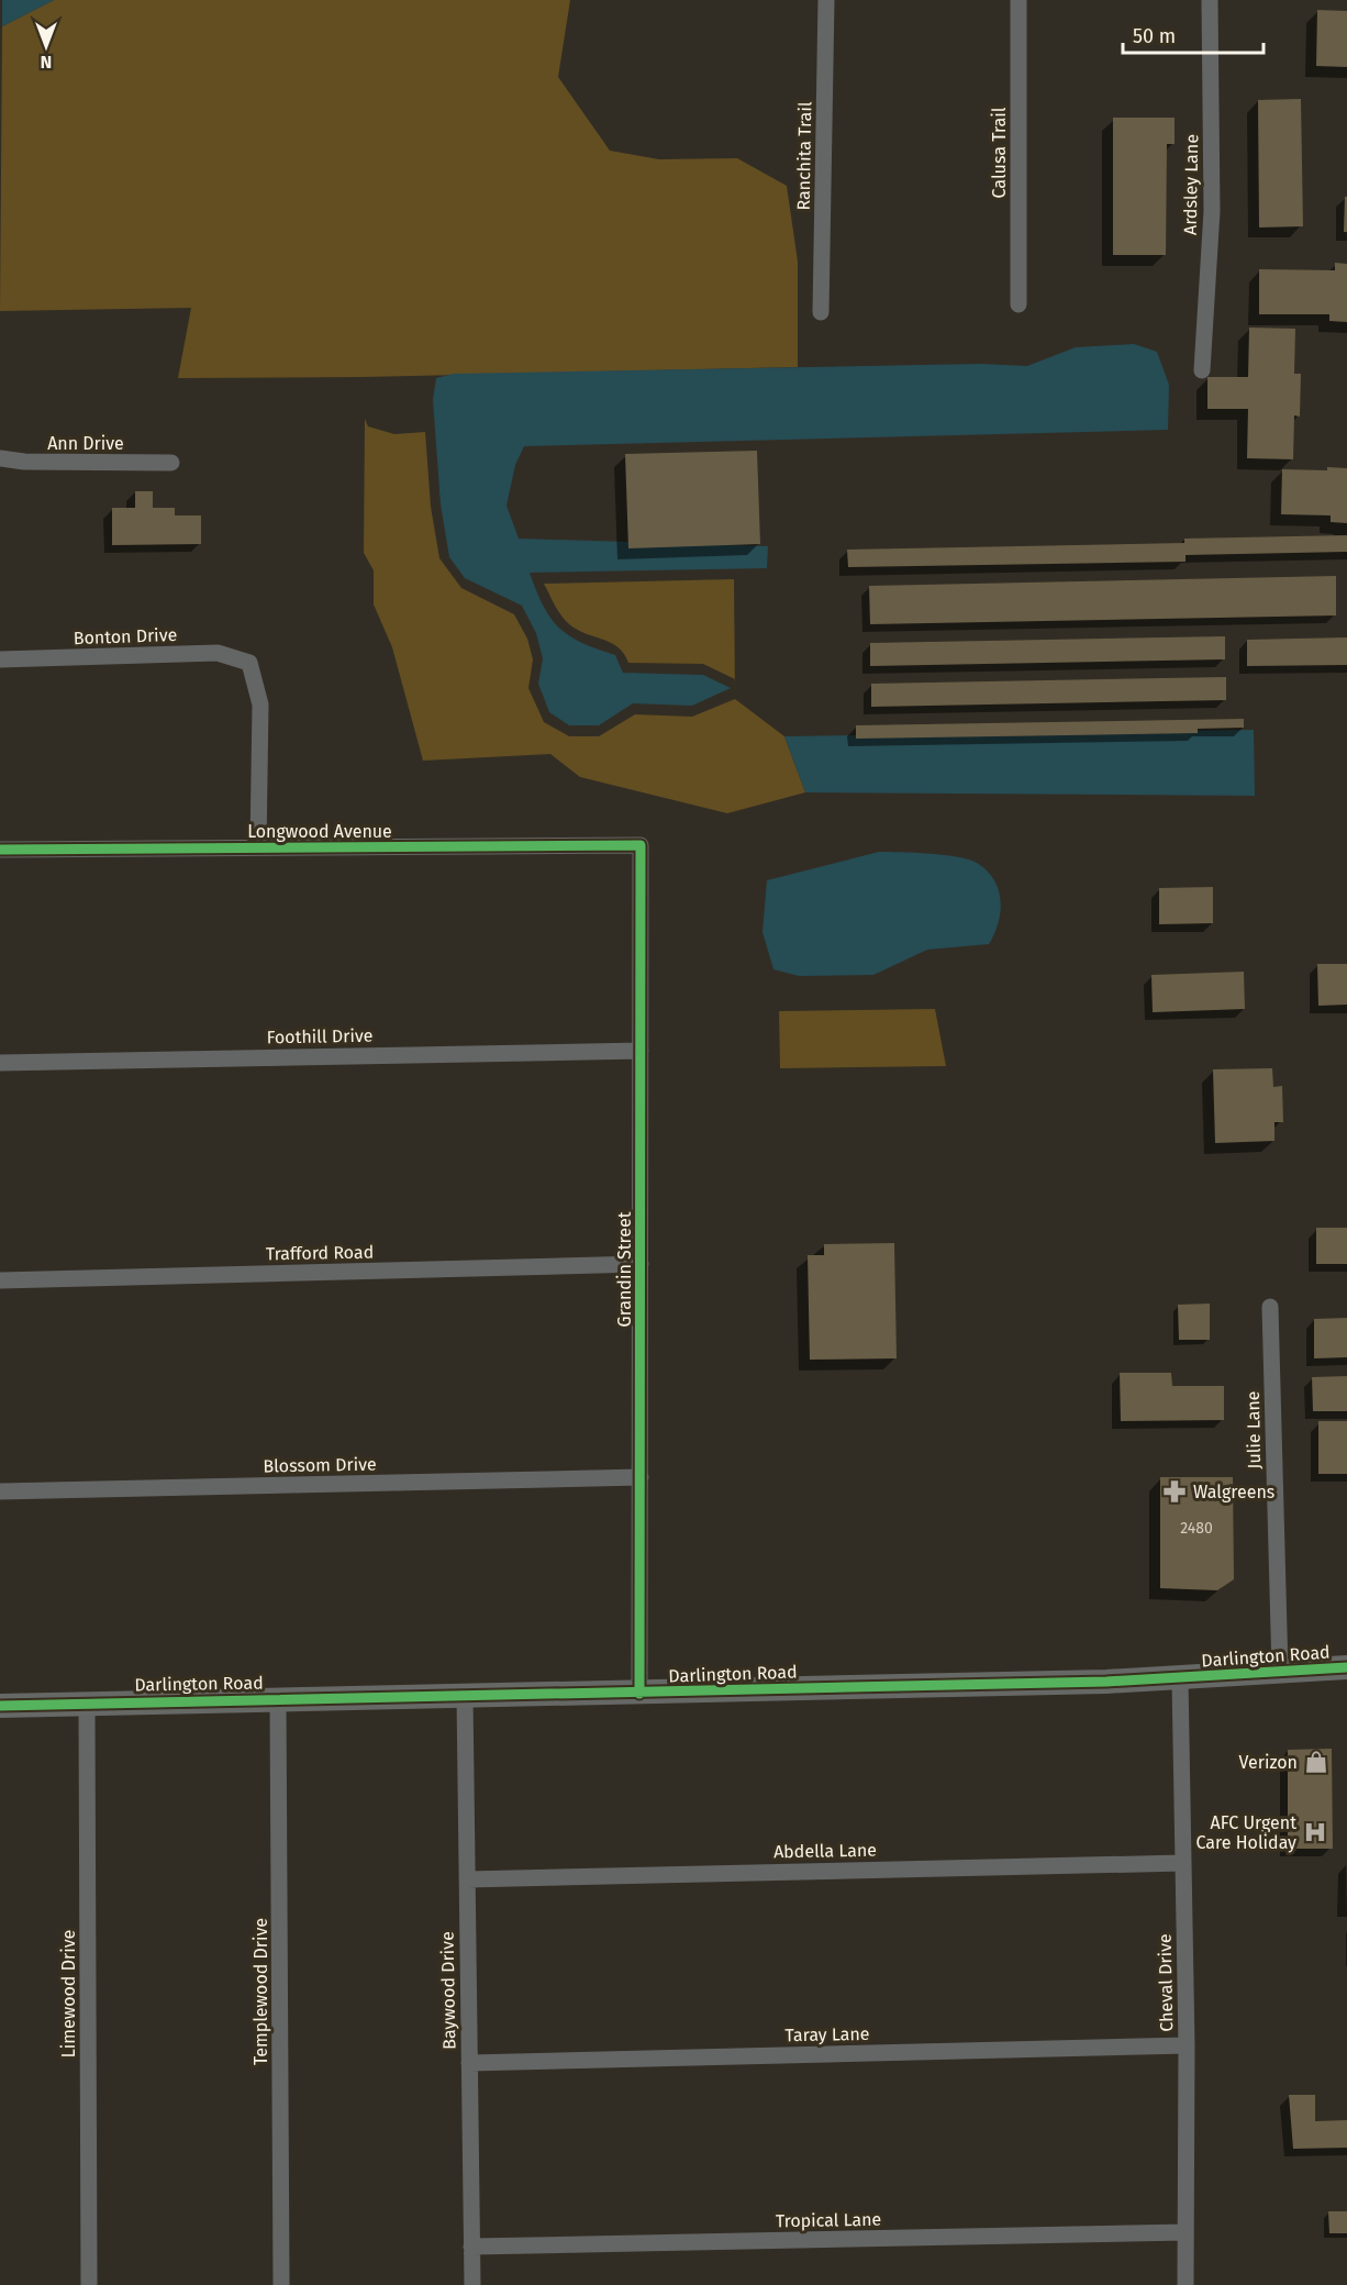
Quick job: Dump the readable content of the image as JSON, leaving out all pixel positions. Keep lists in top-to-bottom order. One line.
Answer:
{"streets":{"street":["Calusa Trail","Ranchita Trail","Ardsley Lane","Ann Drive","Bonton Drive","Longwood Avenue","Foothill Drive","Trafford Road","Grandin Street","Julie Lane","Blossom Drive","Darlington Road","Abdella Lane","Cheval Drive","Baywood Drive","Templewood Drive","Limewood Drive","Taray Lane","Tropical Lane"]},"crossings":[["Bonton Drive","Longwood Avenue"],["Longwood Avenue","Grandin Street"],["Foothill Drive","Grandin Street"],["Trafford Road","Grandin Street"],["Grandin Street","Blossom Drive"],["Grandin Street","Darlington Road"],["Julie Lane","Darlington Road"],["Darlington Road","Cheval Drive"],["Darlington Road","Baywood Drive"],["Darlington Road","Templewood Drive"],["Darlington Road","Limewood Drive"],["Abdella Lane","Cheval Drive"],["Abdella Lane","Baywood Drive"],["Cheval Drive","Taray Lane"],["Cheval Drive","Tropical Lane"],["Baywood Drive","Taray Lane"],["Baywood Drive","Tropical Lane"]],"places":{"pharmacy":["Walgreens"],"shop":["Verizon"],"hospital":["AFC Urgent Care Holiday"]},"house_numbers":["2480"],"scale_bar":"50 m","north":"bottom"}
